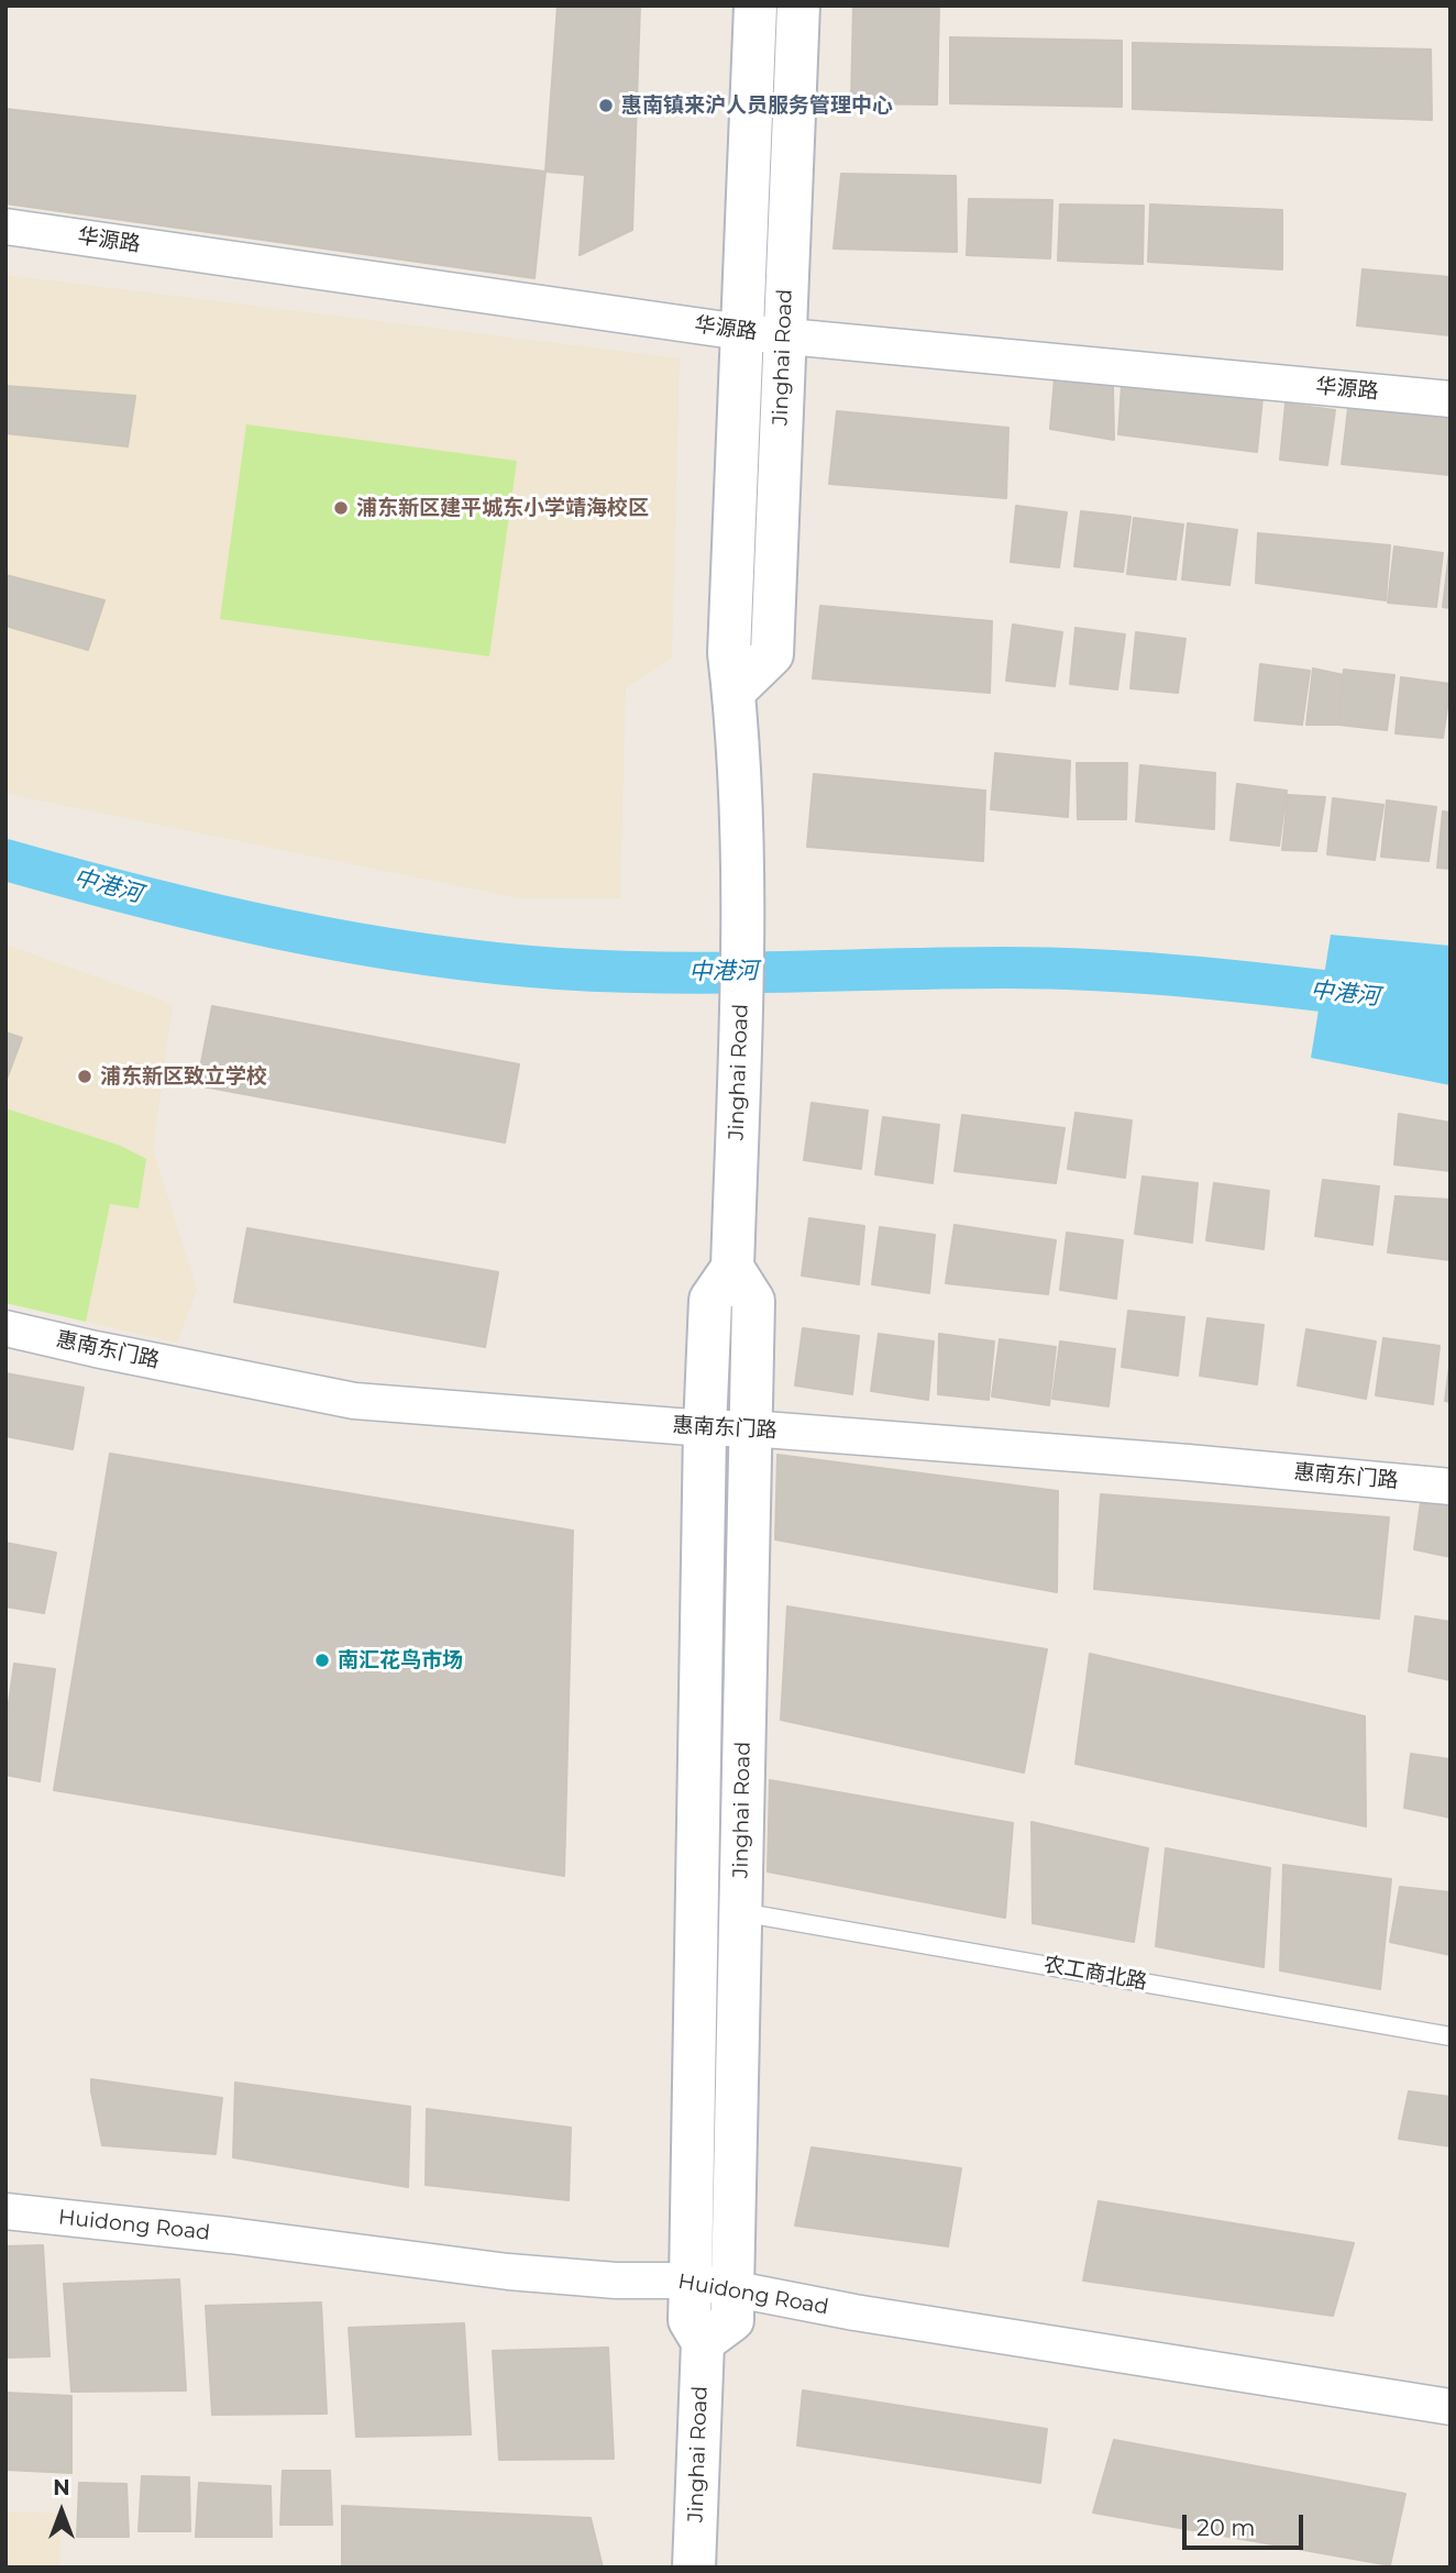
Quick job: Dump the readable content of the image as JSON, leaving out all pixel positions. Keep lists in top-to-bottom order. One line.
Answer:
{"streets":{"main road":["Jinghai Road"],"street":["华源路","惠南东门路","Huidong Road"],"lane":["农工商北路"]},"crossings":[["华源路","Jinghai Road"],["Jinghai Road","惠南东门路"],["Jinghai Road","农工商北路"],["Jinghai Road","Huidong Road"]],"water":["中港河"],"places":["惠南镇来沪人员服务管理中心","浦东新区建平城东小学靖海校区","浦东新区致立学校","南汇花鸟市场"],"scale_bar":"20 m","north":"top"}
